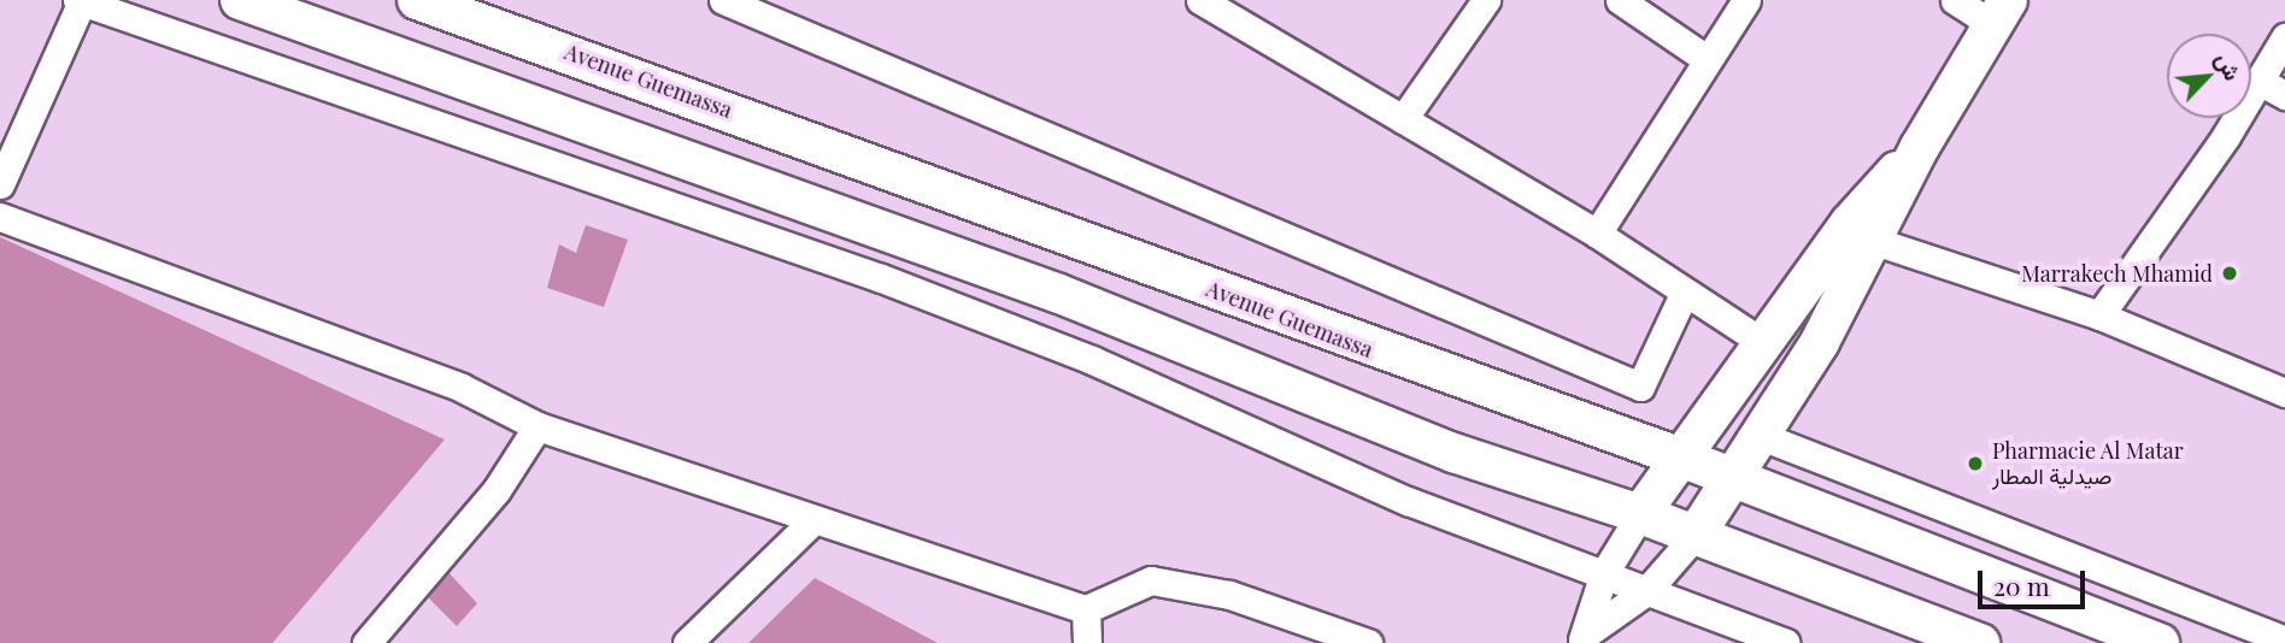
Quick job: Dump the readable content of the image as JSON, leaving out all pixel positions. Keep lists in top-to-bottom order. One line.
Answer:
{"streets":{"main road":["Avenue Guemassa"]},"places":["Marrakech Mhamid","Pharmacie Al Matar صيدلية المطار"],"scale_bar":"20 m","north":"top right"}
